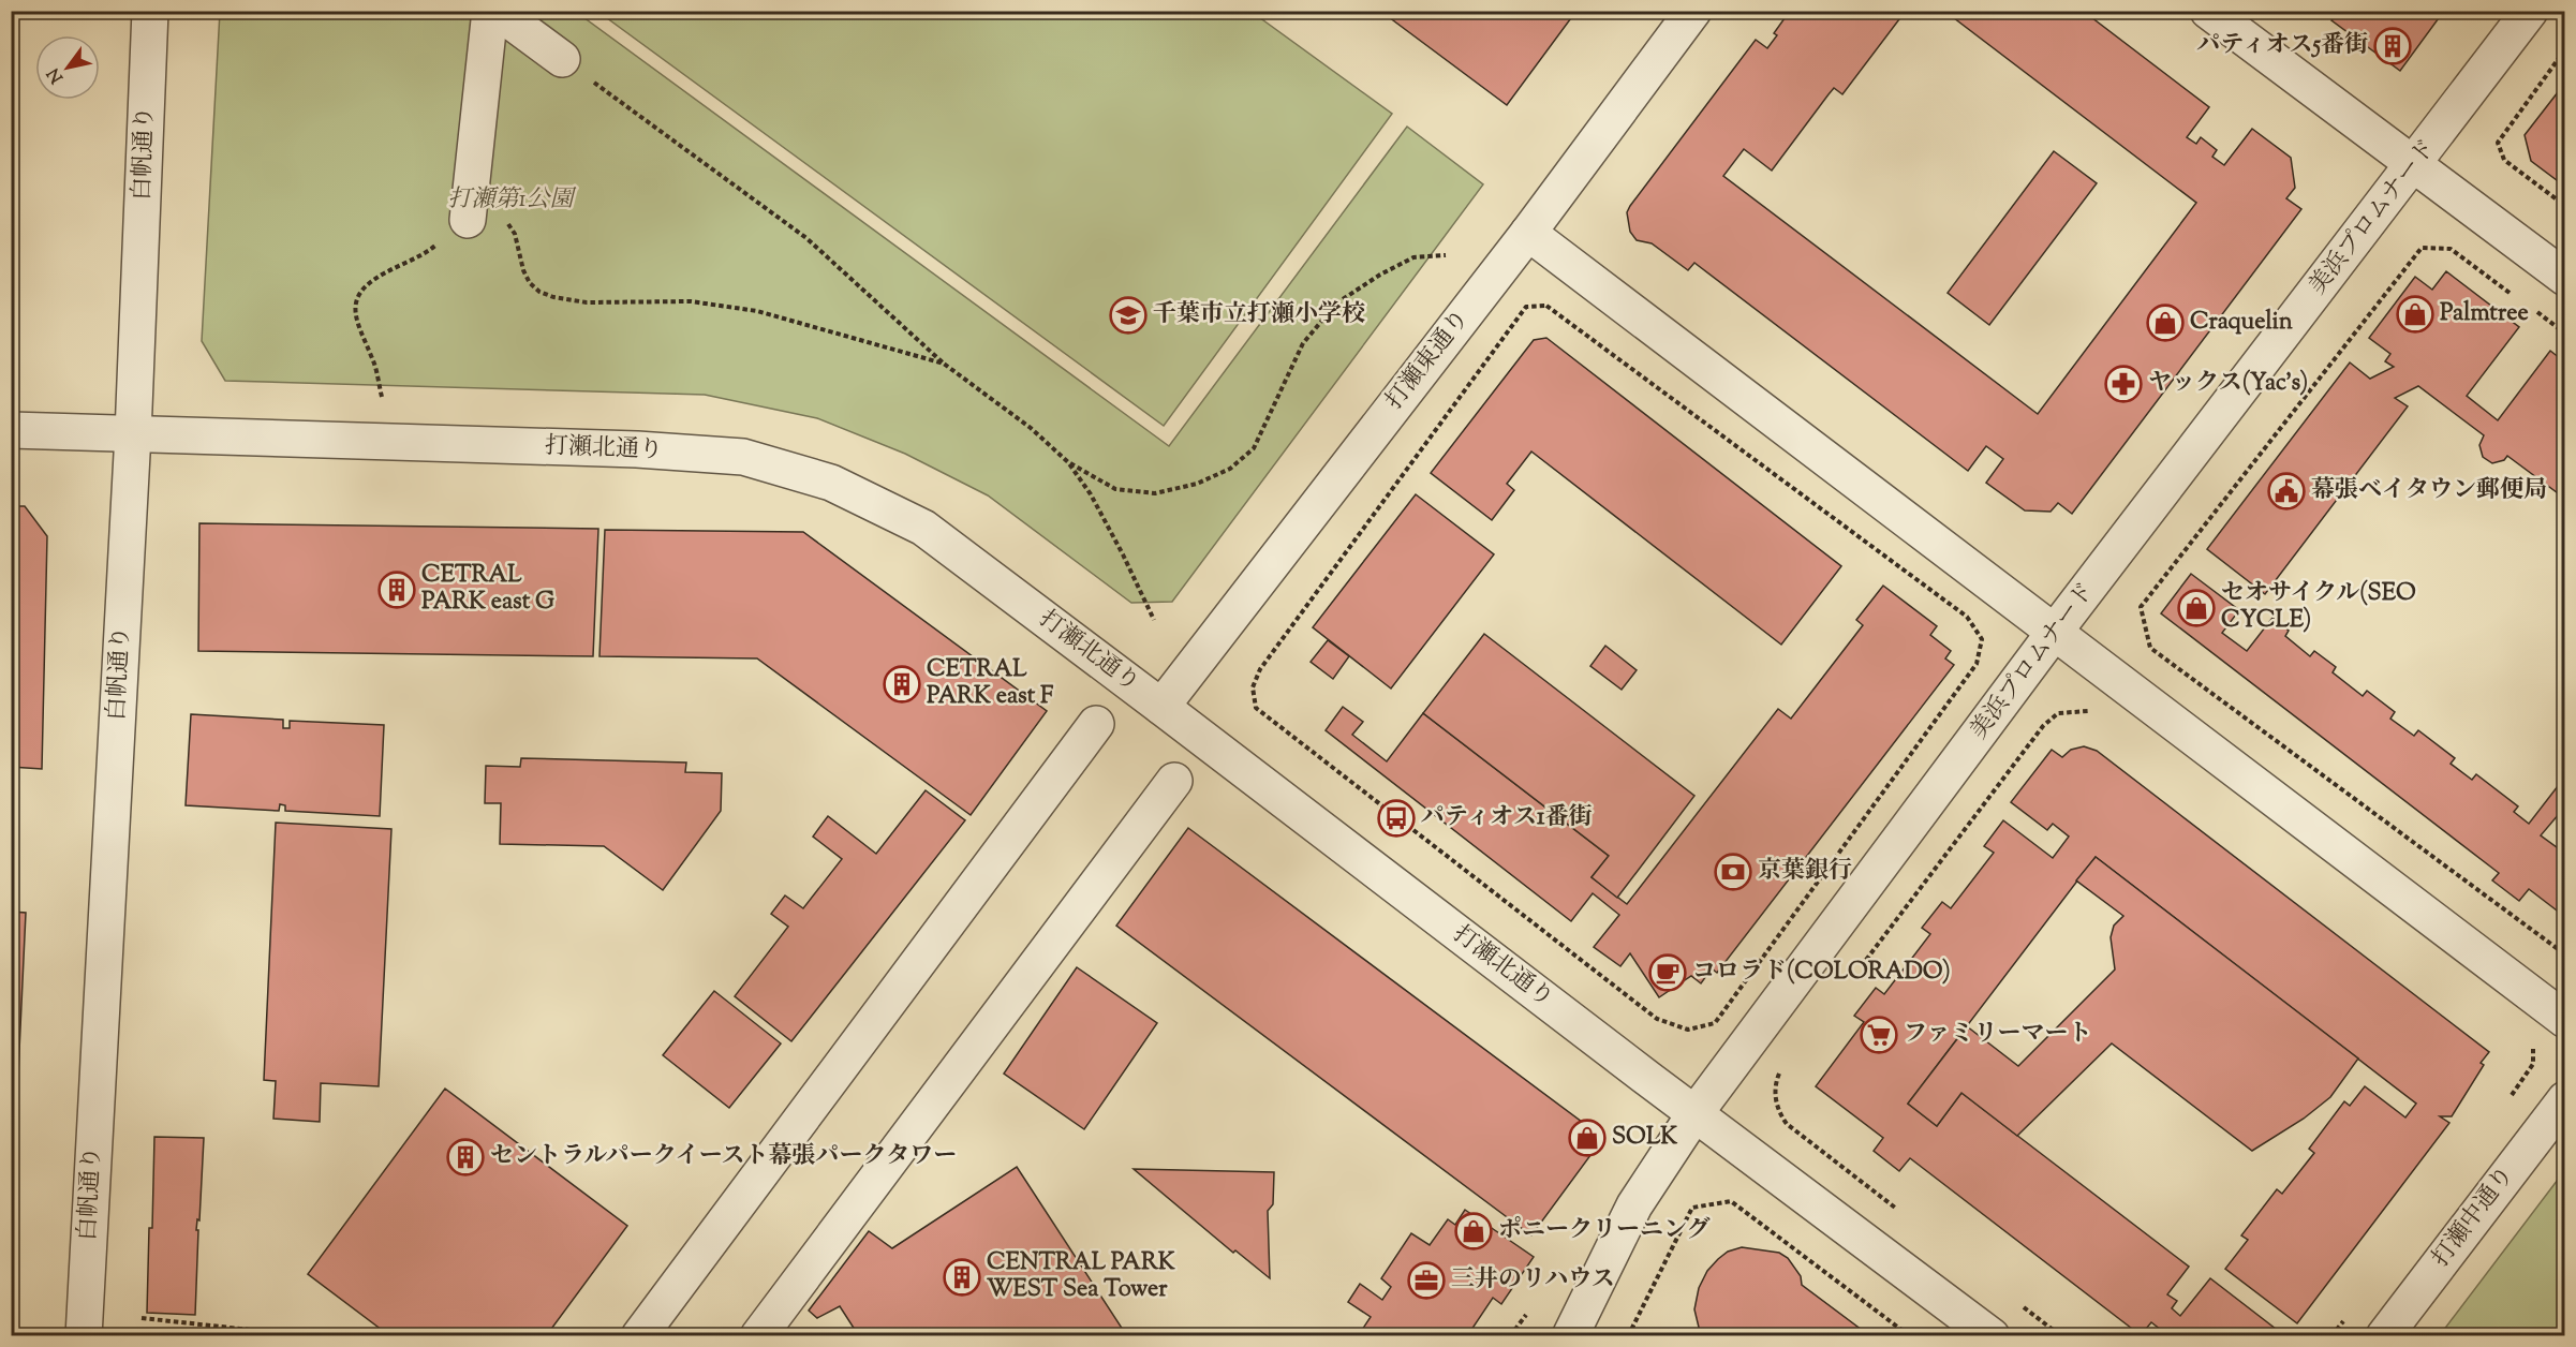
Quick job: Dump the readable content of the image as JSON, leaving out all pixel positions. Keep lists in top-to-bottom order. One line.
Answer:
{"streets":{"street":["白帆通り","美浜プロムナード","打瀬東通り","打瀬北通り","打瀬中通り"]},"crossings":[["白帆通り","打瀬北通り"],["美浜プロムナード","打瀬北通り"],["打瀬東通り","打瀬北通り"]],"parks":["打瀬第1公園"],"places":{"building":["パティオス5番街","CETRAL PARK east G","CETRAL PARK east F","セントラルパークイースト幕張パークタワー","CENTRAL PARK WEST Sea Tower"],"shop":["Palmtree","Craquelin","セオサイクル(SEO CYCLE)","SOLK","ポニークリーニング"],"school or university":["千葉市立打瀬小学校"],"pharmacy":["ヤックス(Yac's)"],"public building":["幕張ベイタウン郵便局"],"bus stop":["パティオス1番街"],"bank":["京葉銀行"],"cafe":["コロラド(COLORADO)"],"supermarket":["ファミリーマート"],"office":["三井のリハウス"]},"north":"bottom left"}
